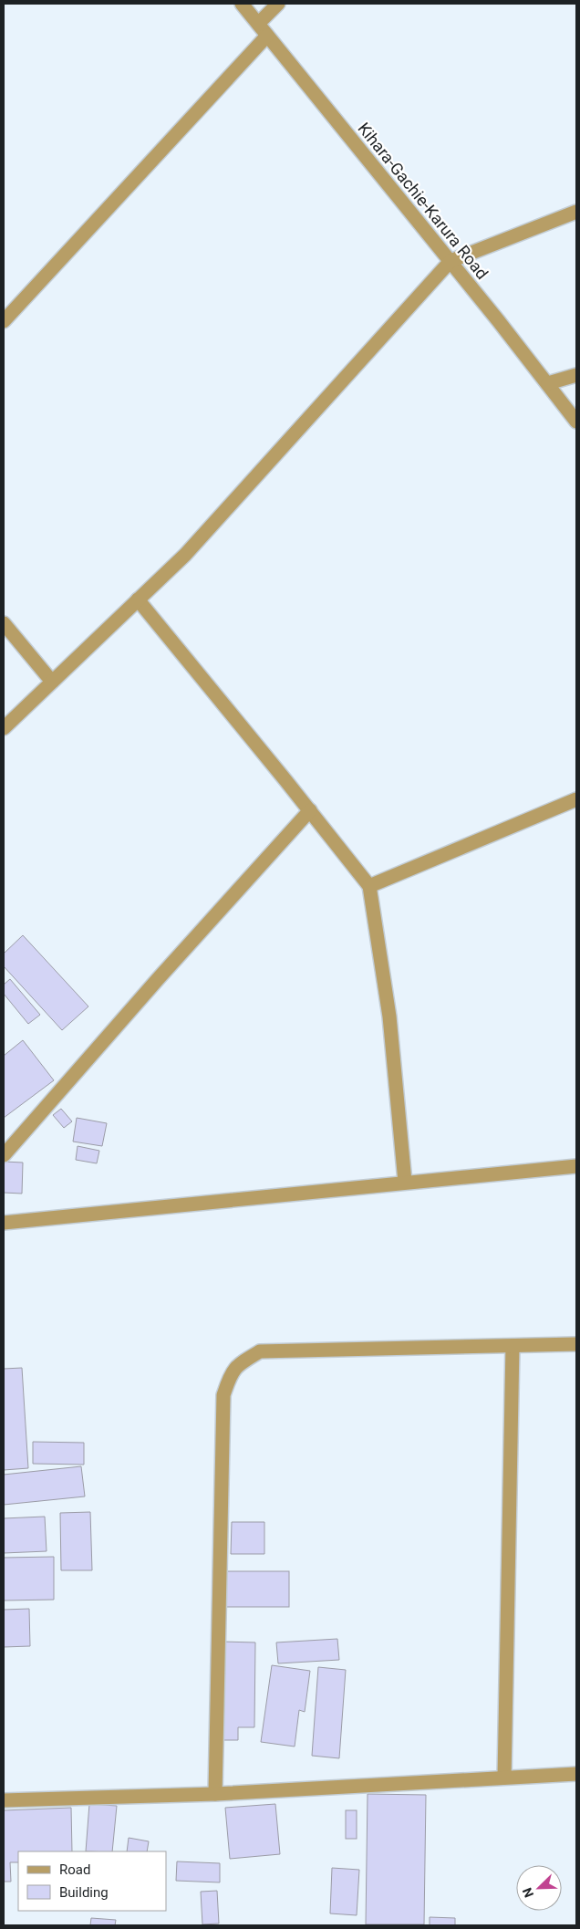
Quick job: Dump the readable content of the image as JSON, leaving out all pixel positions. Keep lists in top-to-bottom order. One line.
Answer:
{"streets":{"street":["Kihara-Gachie-Karura Road"]},"legend":["Road","Building"],"north":"bottom left"}
